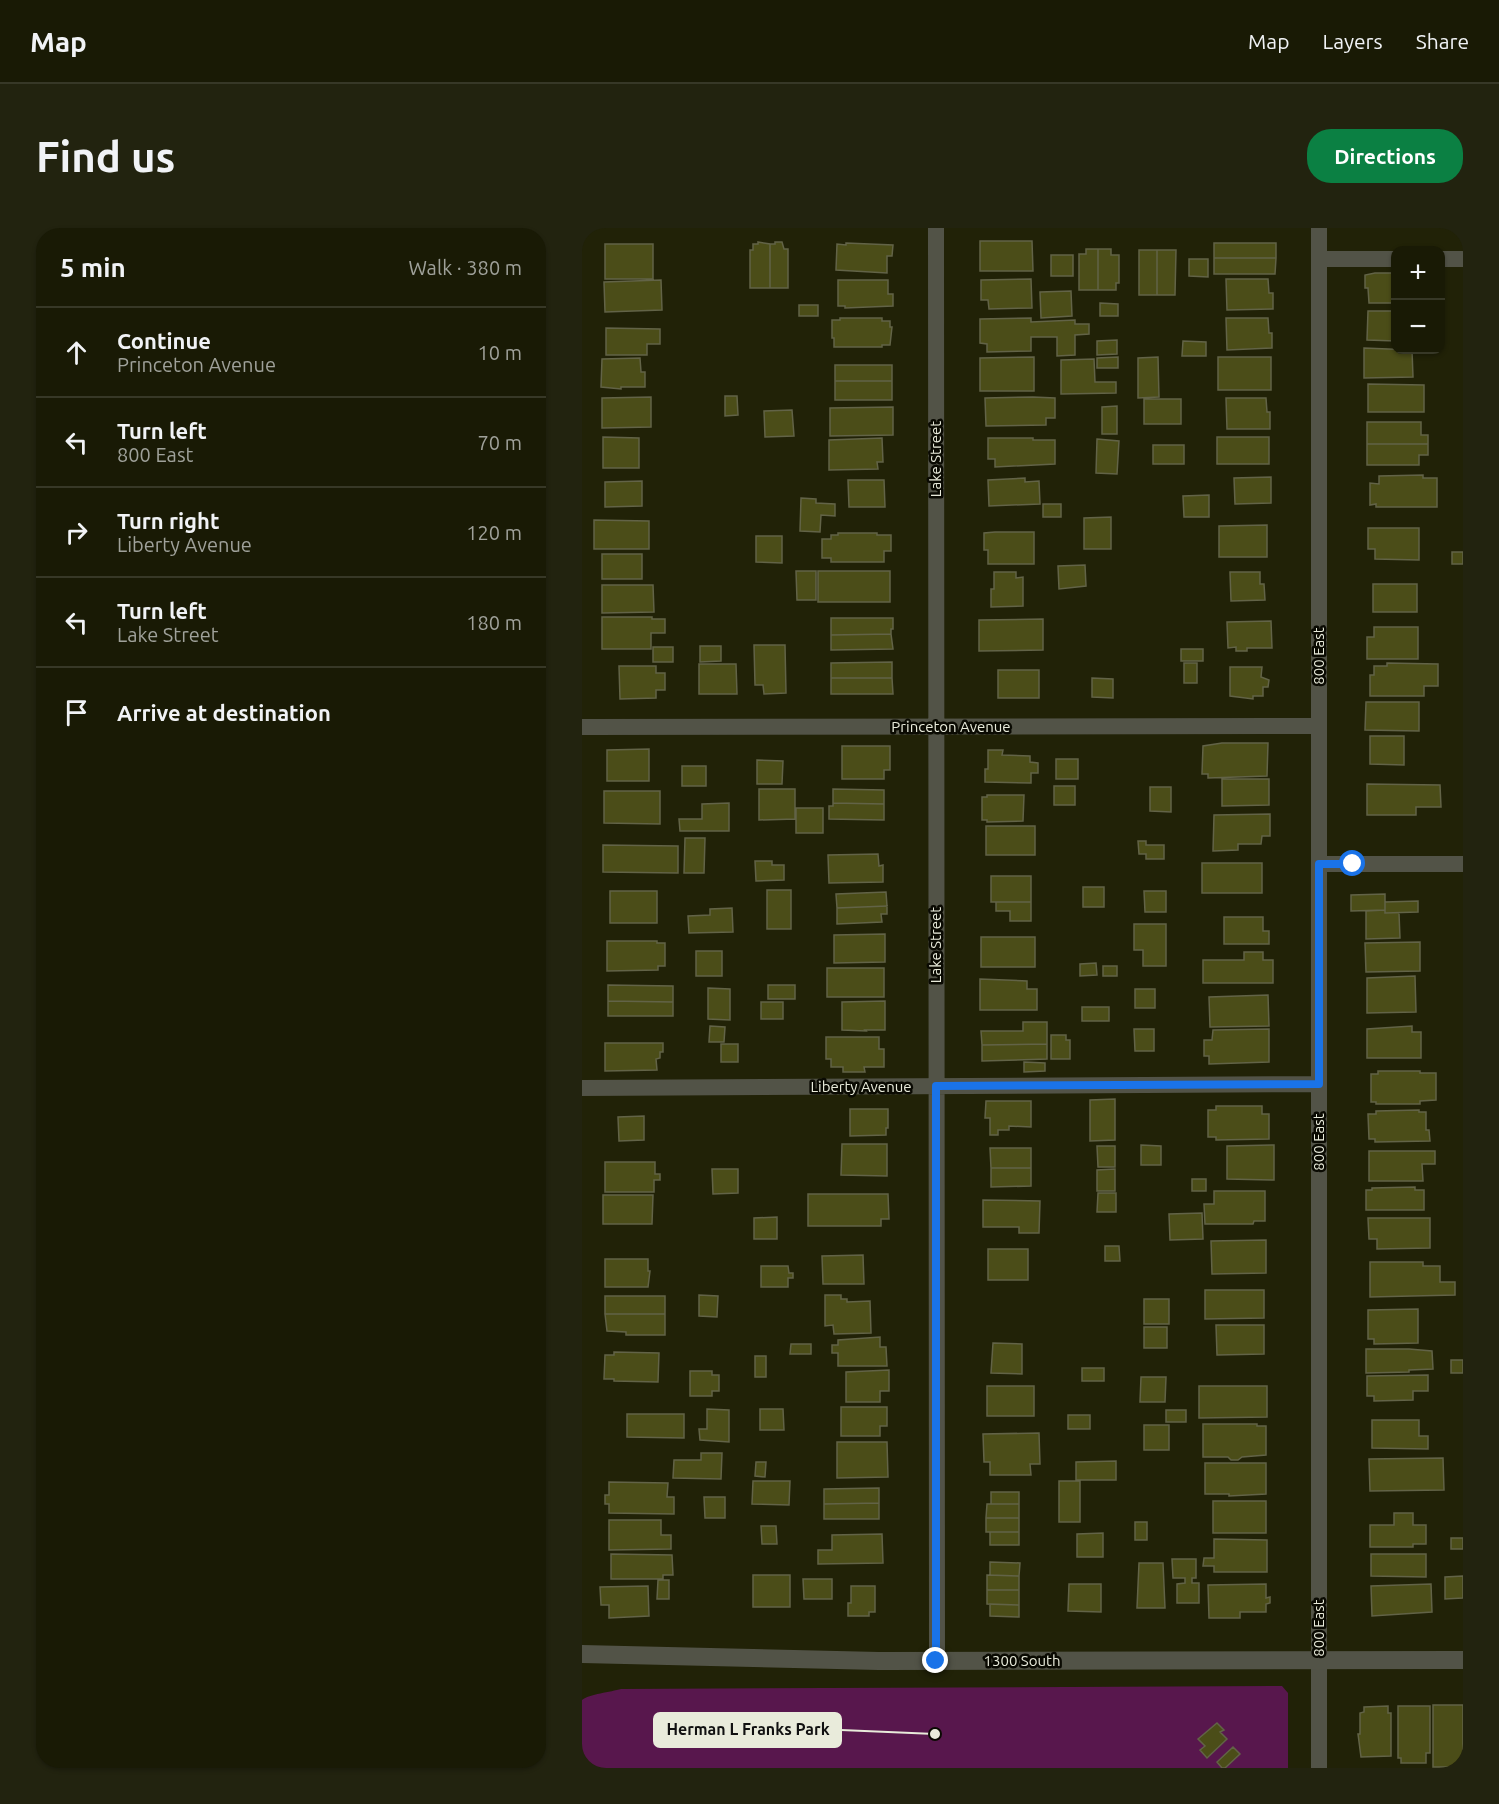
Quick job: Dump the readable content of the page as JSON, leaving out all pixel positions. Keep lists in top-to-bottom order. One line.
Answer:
{"streets":{"street":["Lake Street","800 East","Princeton Avenue","Liberty Avenue","1300 South"]},"crossings":[["Lake Street","Princeton Avenue"],["Lake Street","Liberty Avenue"],["Lake Street","1300 South"],["800 East","Princeton Avenue"],["800 East","Liberty Avenue"],["800 East","1300 South"]],"places":["Herman L Franks Park"],"page":{"header":"Map","nav":["Map","Layers","Share"],"buttons":"Directions","title":"Find us","heading":["5 min","Walk · 380 m"],"map_buttons":["+","−"],"list":[["Continue","Princeton Avenue","10 m"],["Turn left","800 East","70 m"],["Turn right","Liberty Avenue","120 m"],["Turn left","Lake Street","180 m"],"Arrive at destination"]}}
